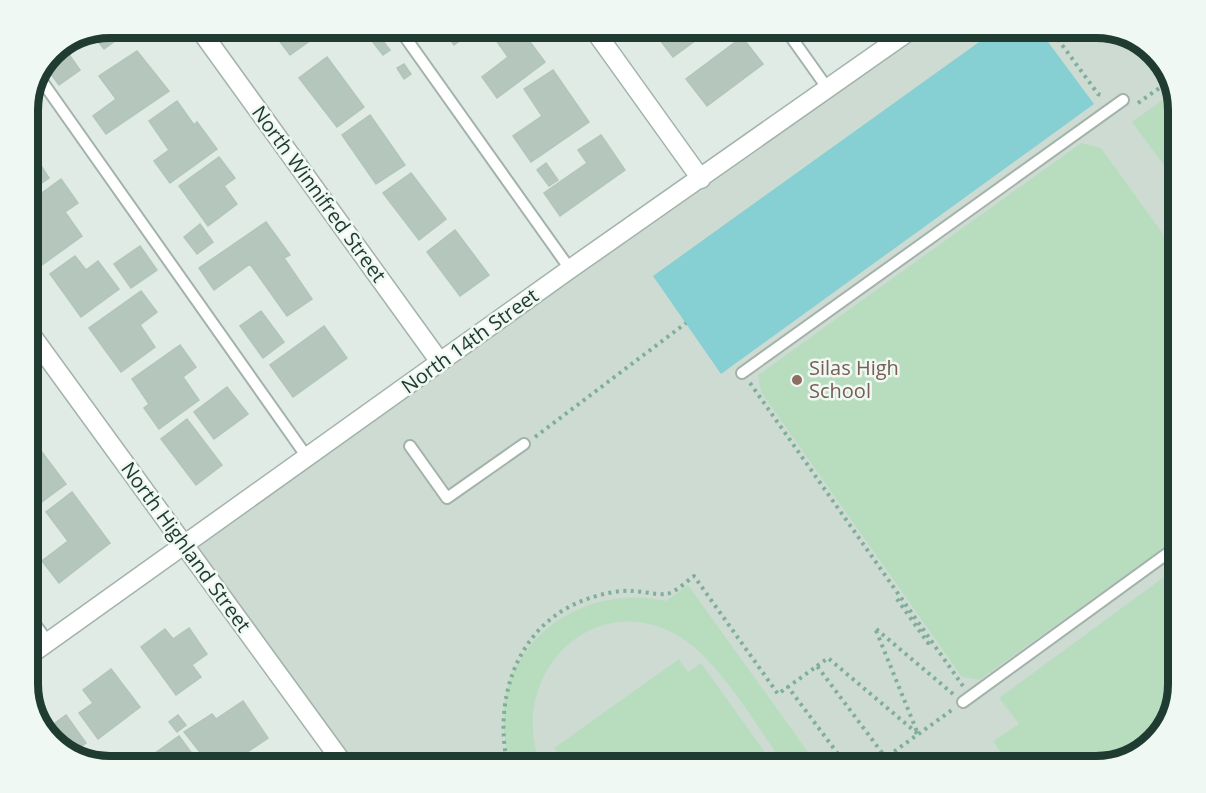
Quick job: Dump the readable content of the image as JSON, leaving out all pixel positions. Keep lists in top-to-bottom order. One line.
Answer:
{"streets":{"street":["North Winnifred Street","North 14th Street","North Highland Street"]},"crossings":[["North Winnifred Street","North 14th Street"],["North 14th Street","North Highland Street"]],"places":["Silas High School"]}
